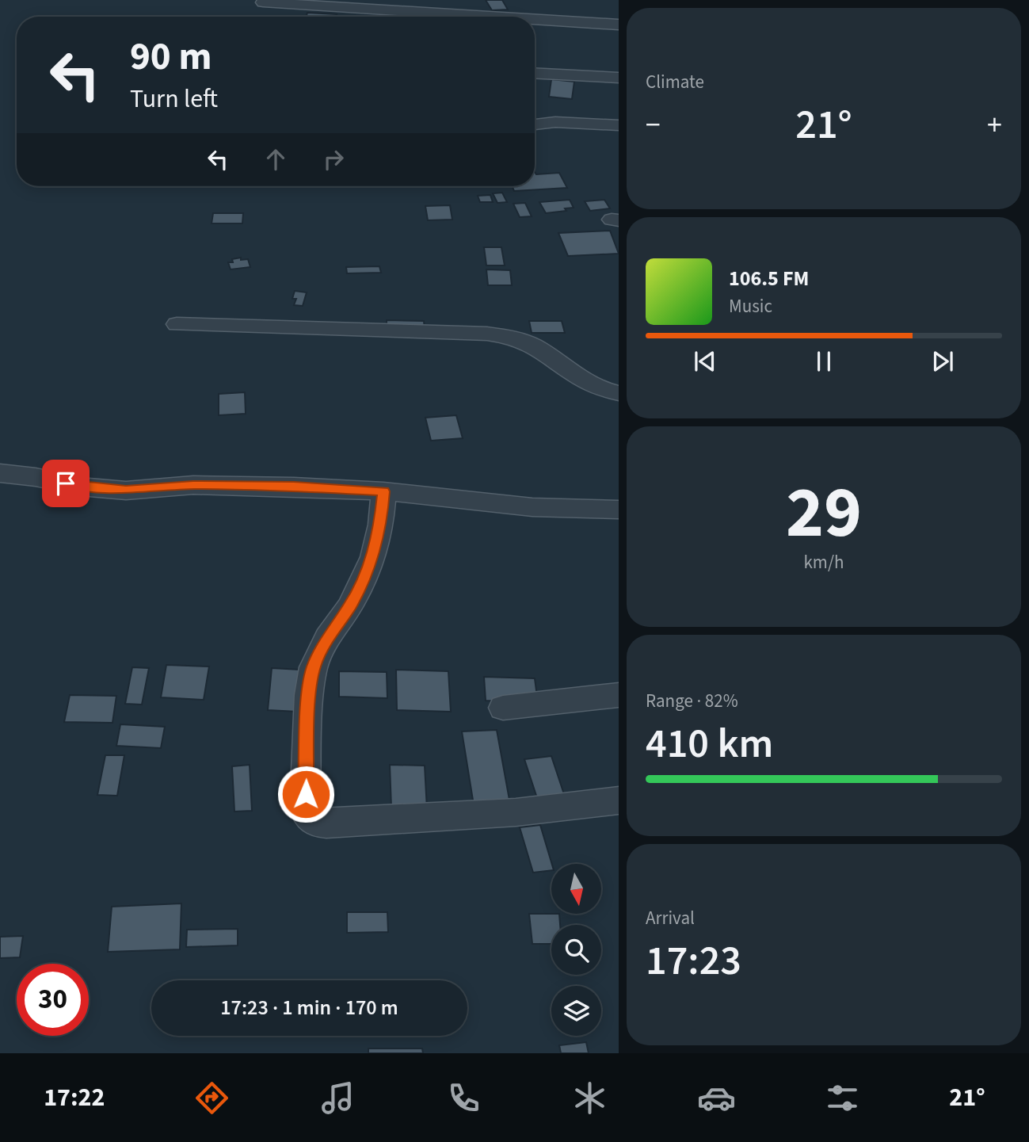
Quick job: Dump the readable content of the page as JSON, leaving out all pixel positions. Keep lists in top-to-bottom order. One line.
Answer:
{"north":"bottom","page":{"tile":["Climate",["29","km/h"],["Range · 82%","410 km"],["Arrival","17:23"]],"turn":["90 m","Turn left"],"heat":["−","21°","+"],"song":["106.5 FM","Music"],"limit":"30","trip":"17:23 · 1 min · 170 m","tabs":["17:22","21°"]}}
